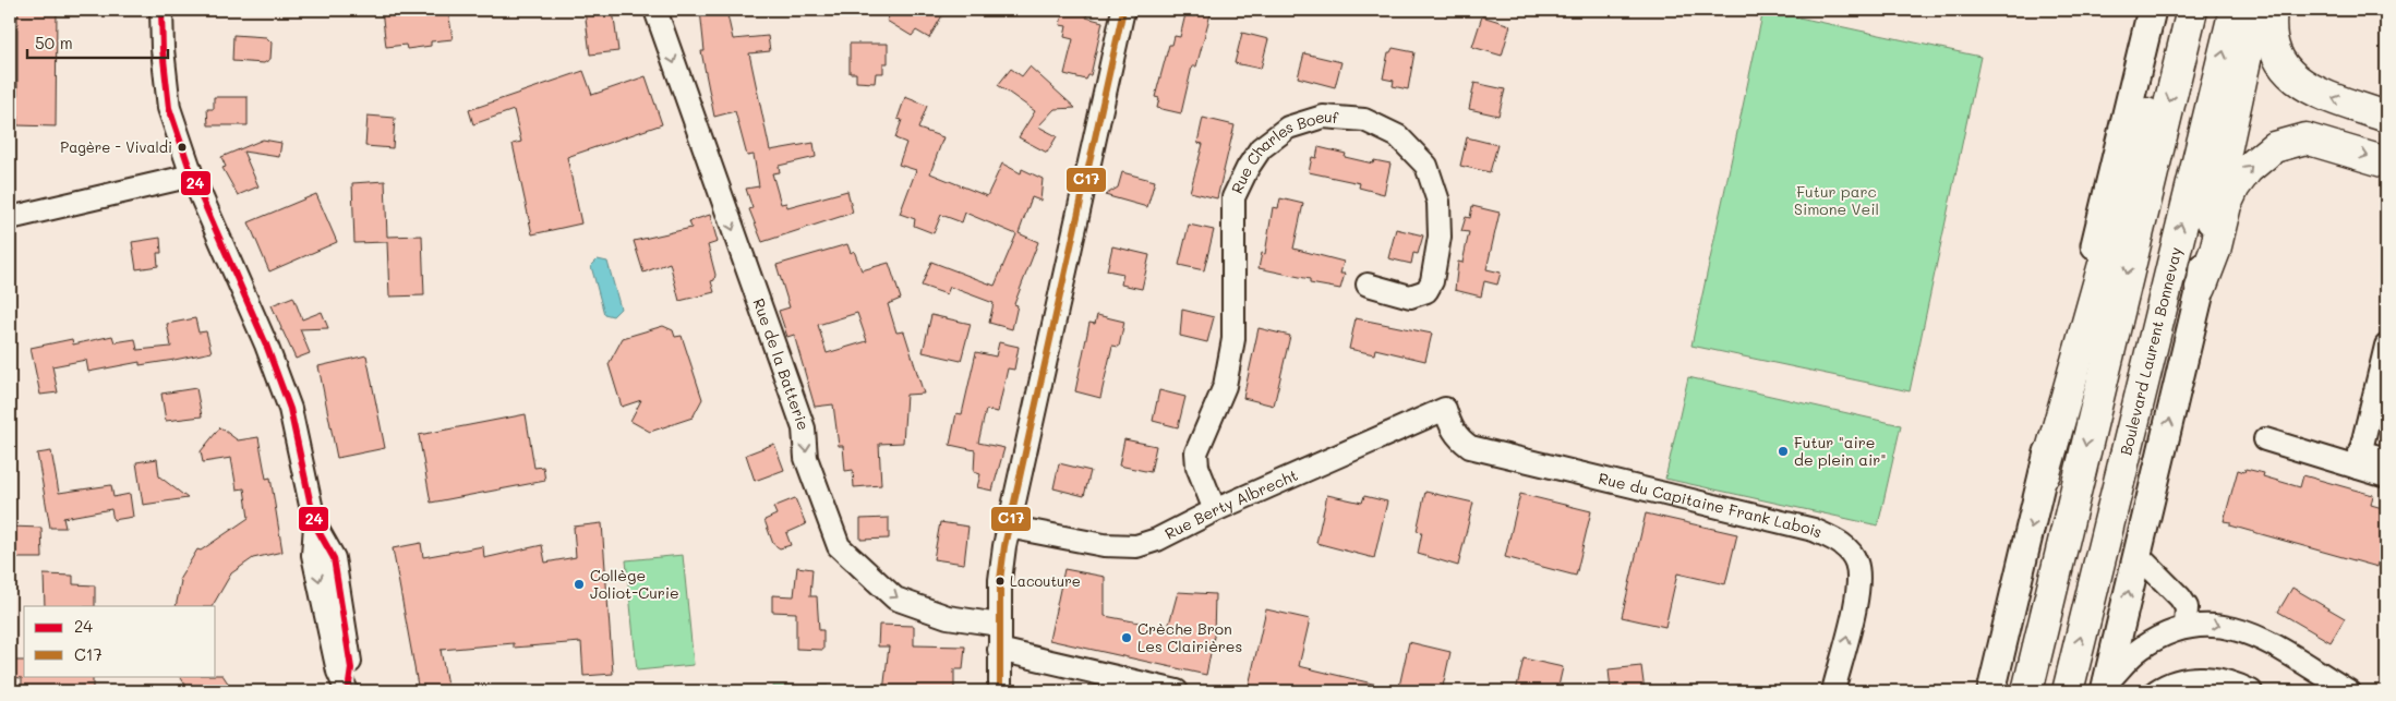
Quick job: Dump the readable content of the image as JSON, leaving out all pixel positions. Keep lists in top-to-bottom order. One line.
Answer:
{"streets":{"highway":["Boulevard Laurent Bonnevay"],"street":["Rue Charles Boeuf","Rue de la Batterie","Rue Berty Albrecht","Rue du Capitaine Frank Labois"]},"crossings":[["Rue Charles Boeuf","Rue Berty Albrecht"],["Rue Berty Albrecht","Rue du Capitaine Frank Labois"]],"one_way":["Rue de la Batterie","Rue du Capitaine Frank Labois"],"parks":["Futur parc Simone Veil"],"places":["Pagère - Vivaldi","Futur \"aire de plein air\"","Lacouture","Collège Joliot-Curie","Crèche Bron Les Clairières"],"lines":["transit line 24","transit line C17"],"legend":["24","C17"],"scale_bar":"50 m"}
